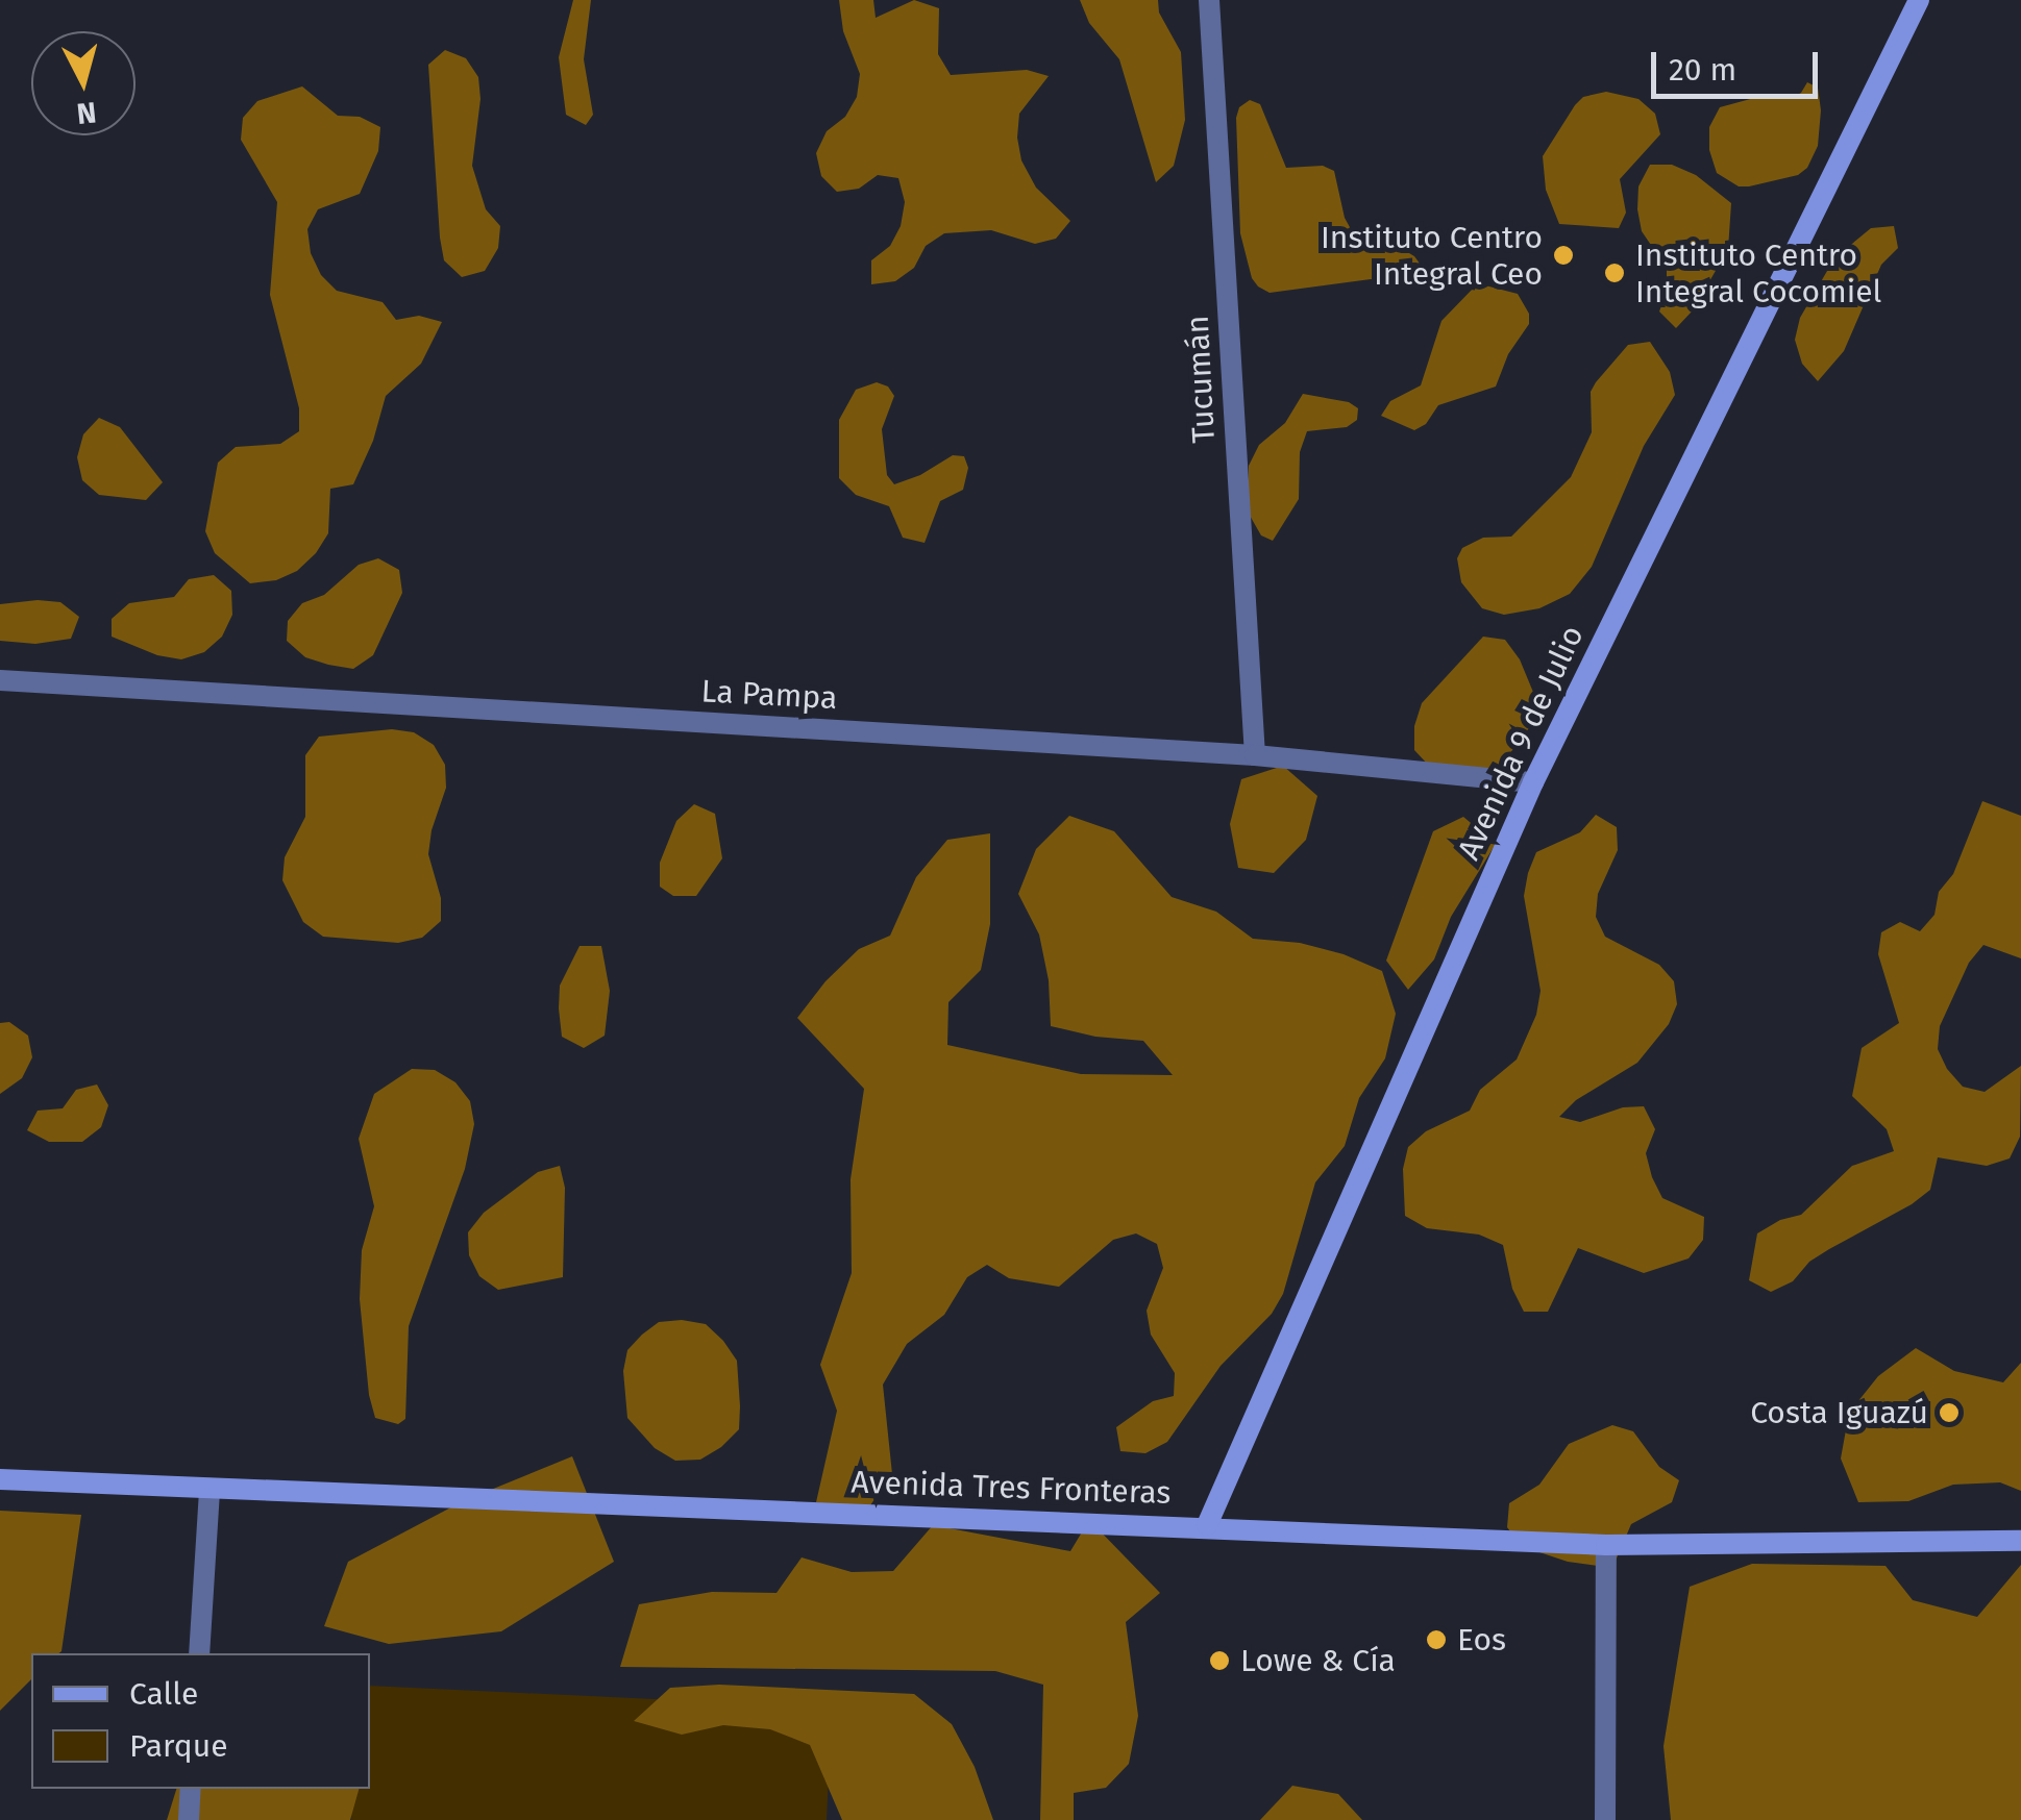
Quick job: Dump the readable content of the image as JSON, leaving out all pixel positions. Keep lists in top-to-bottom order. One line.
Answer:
{"streets":{"main road":["Avenida 9 de Julio","Avenida Tres Fronteras"],"street":["Tucumán","La Pampa"]},"crossings":[["Tucumán","La Pampa"],["La Pampa","Avenida 9 de Julio"],["Avenida 9 de Julio","Avenida Tres Fronteras"]],"places":["Instituto Centro Integral Ceo","Instituto Centro Integral Cocomiel","Costa Iguazú","Eos","Lowe & Cía"],"legend":["Calle","Parque"],"scale_bar":"20 m","north":"bottom"}
